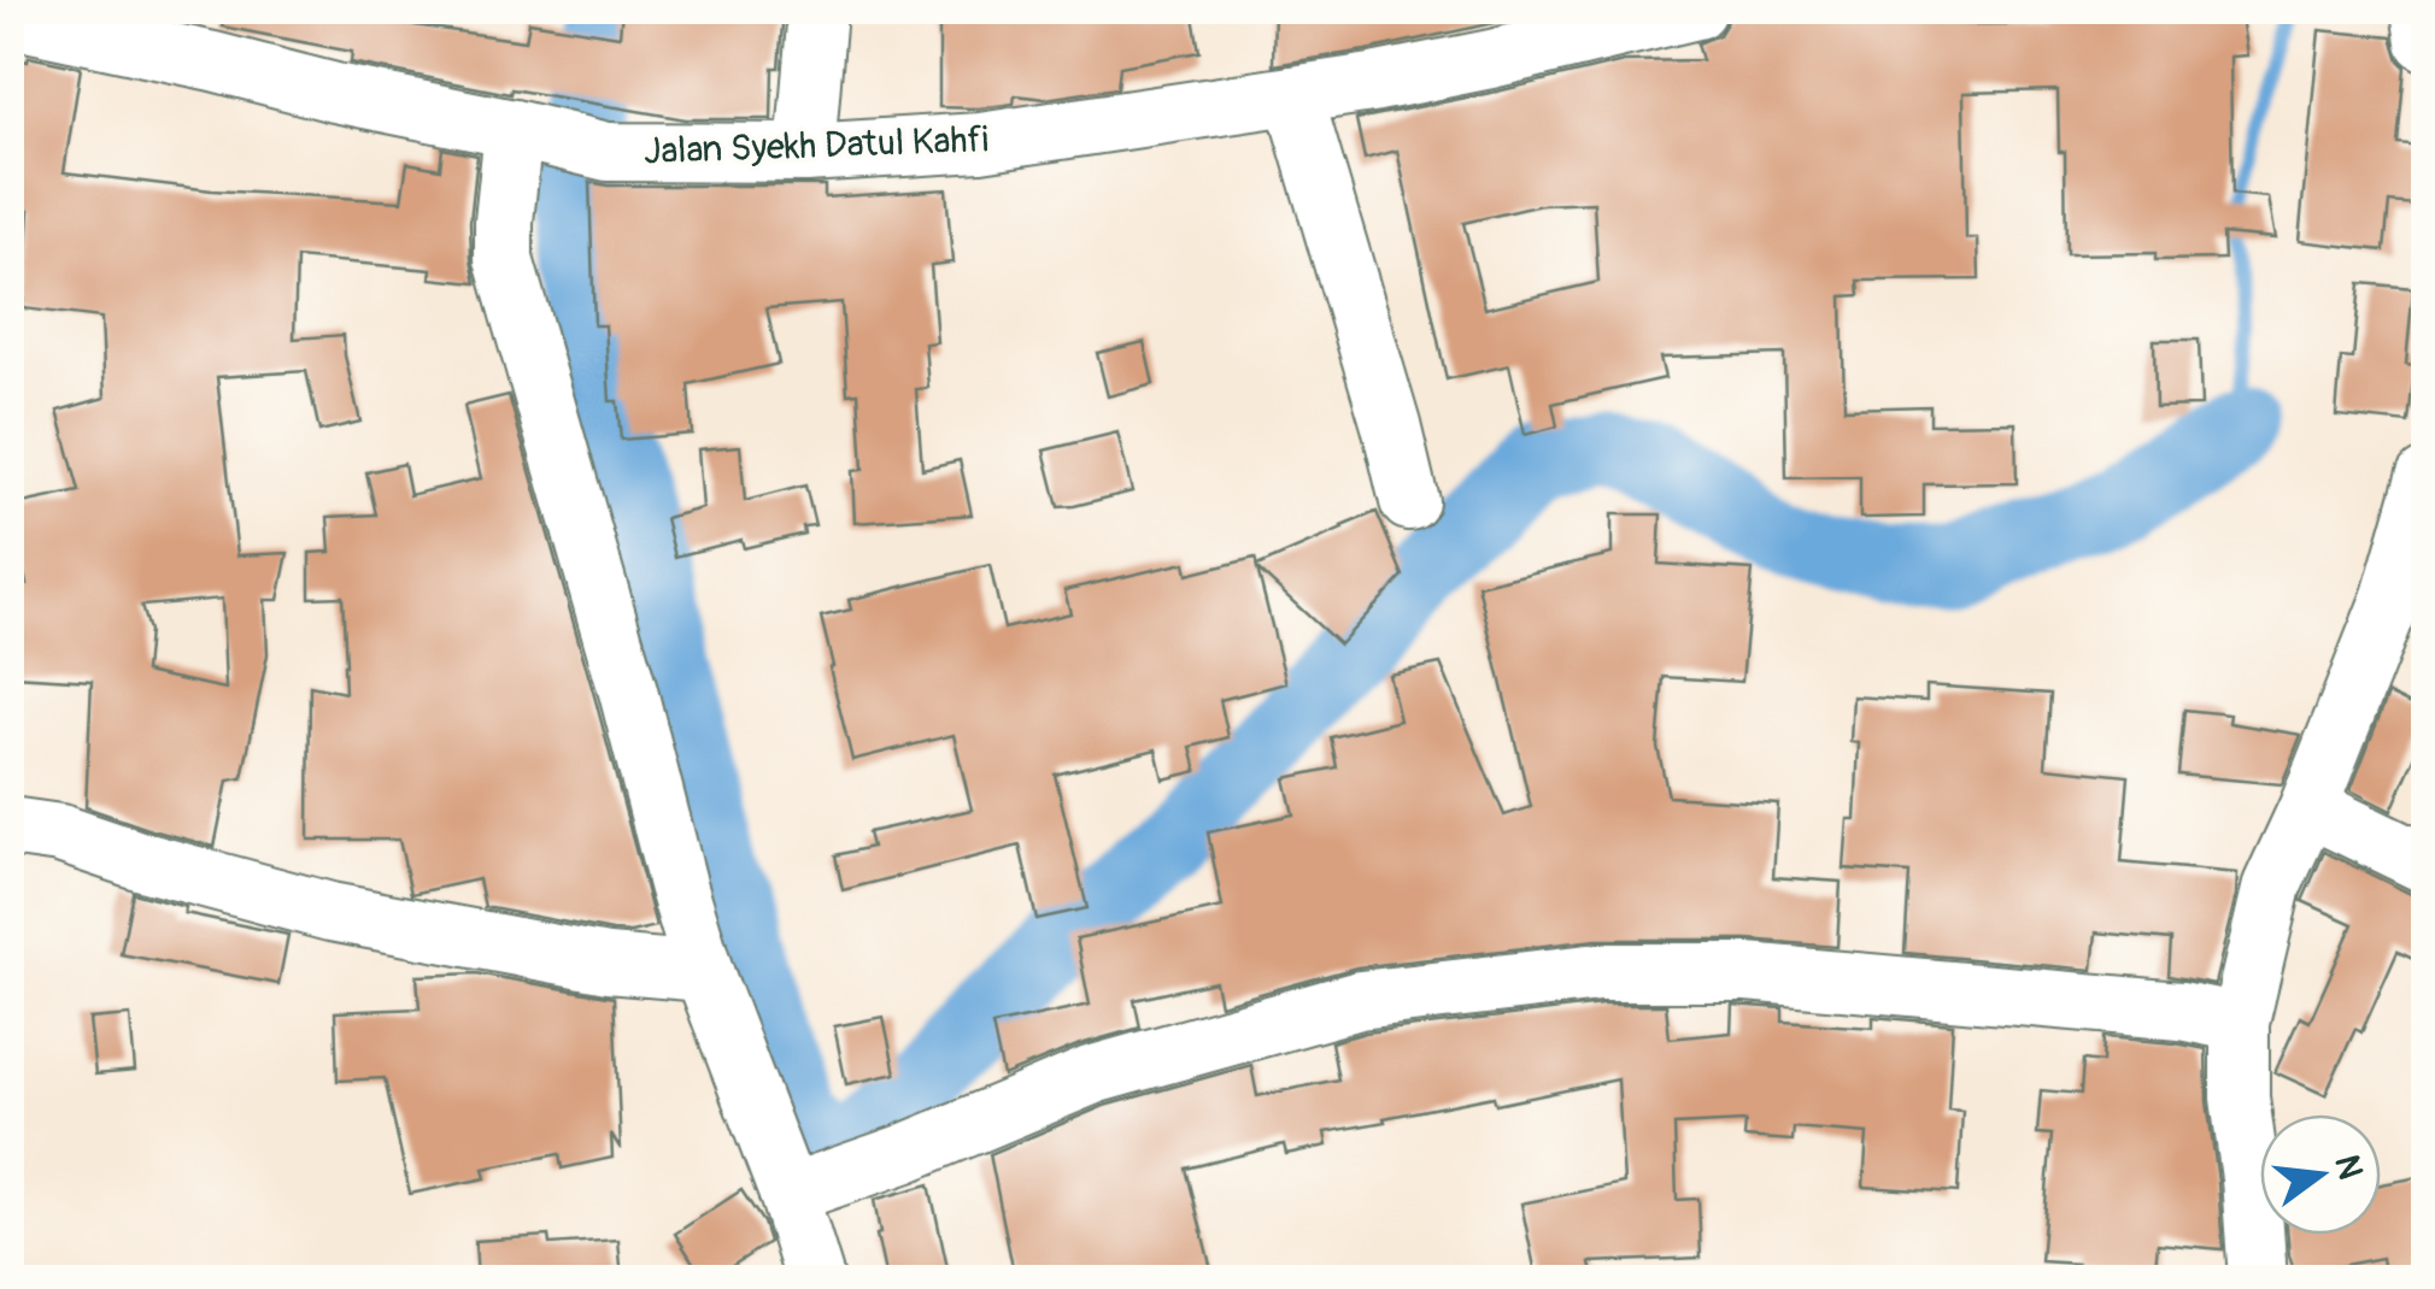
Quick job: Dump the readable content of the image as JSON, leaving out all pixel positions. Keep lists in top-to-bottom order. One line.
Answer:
{"streets":{"street":["Jalan Syekh Datul Kahfi"]},"north":"right"}
